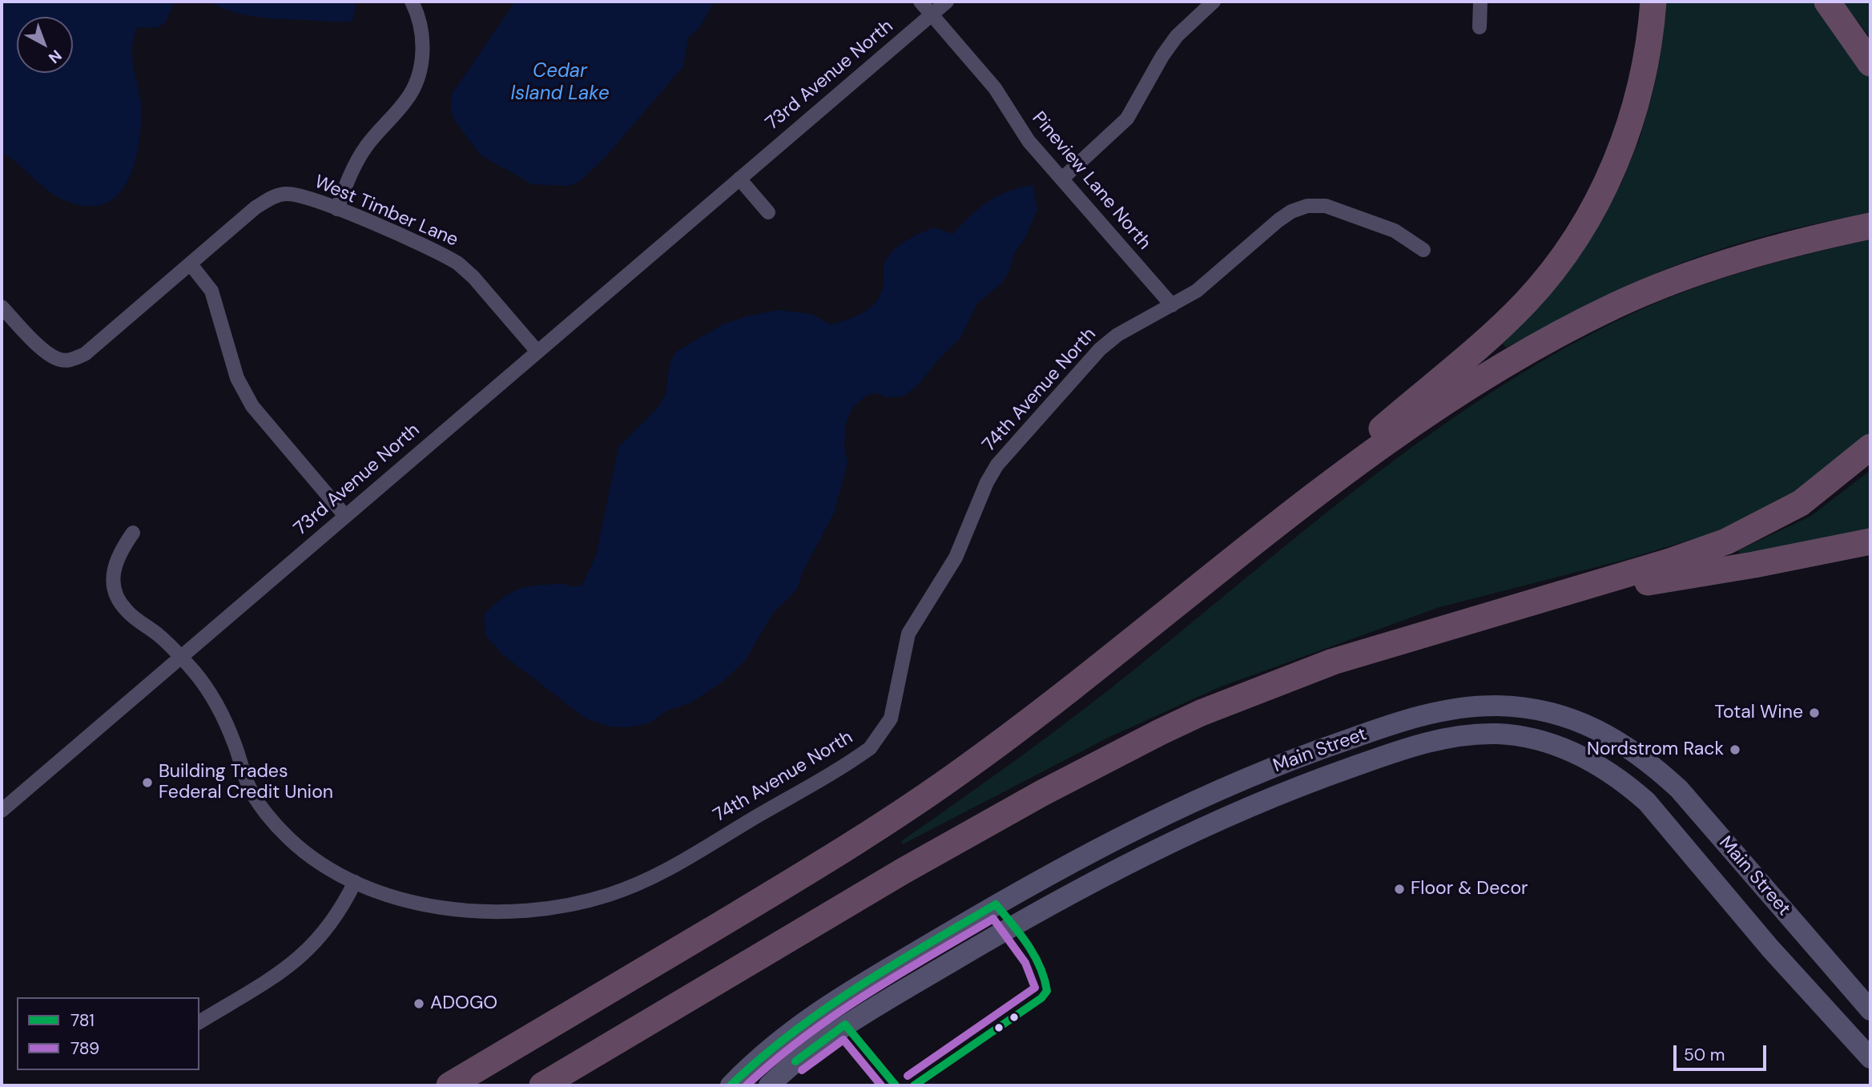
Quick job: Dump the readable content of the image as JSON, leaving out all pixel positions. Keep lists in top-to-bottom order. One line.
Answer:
{"streets":{"street":["73rd Avenue North","Pineview Lane North","West Timber Lane","74th Avenue North","Main Street"]},"crossings":[["73rd Avenue North","Pineview Lane North"],["73rd Avenue North","West Timber Lane"],["73rd Avenue North","74th Avenue North"],["Pineview Lane North","74th Avenue North"]],"water":["Cedar Island Lake"],"places":["Total Wine","Nordstrom Rack","Building Trades Federal Credit Union","Floor & Decor","ADOGO"],"lines":["transit line 781","transit line 789"],"legend":["781","789"],"scale_bar":"50 m","north":"bottom right"}
